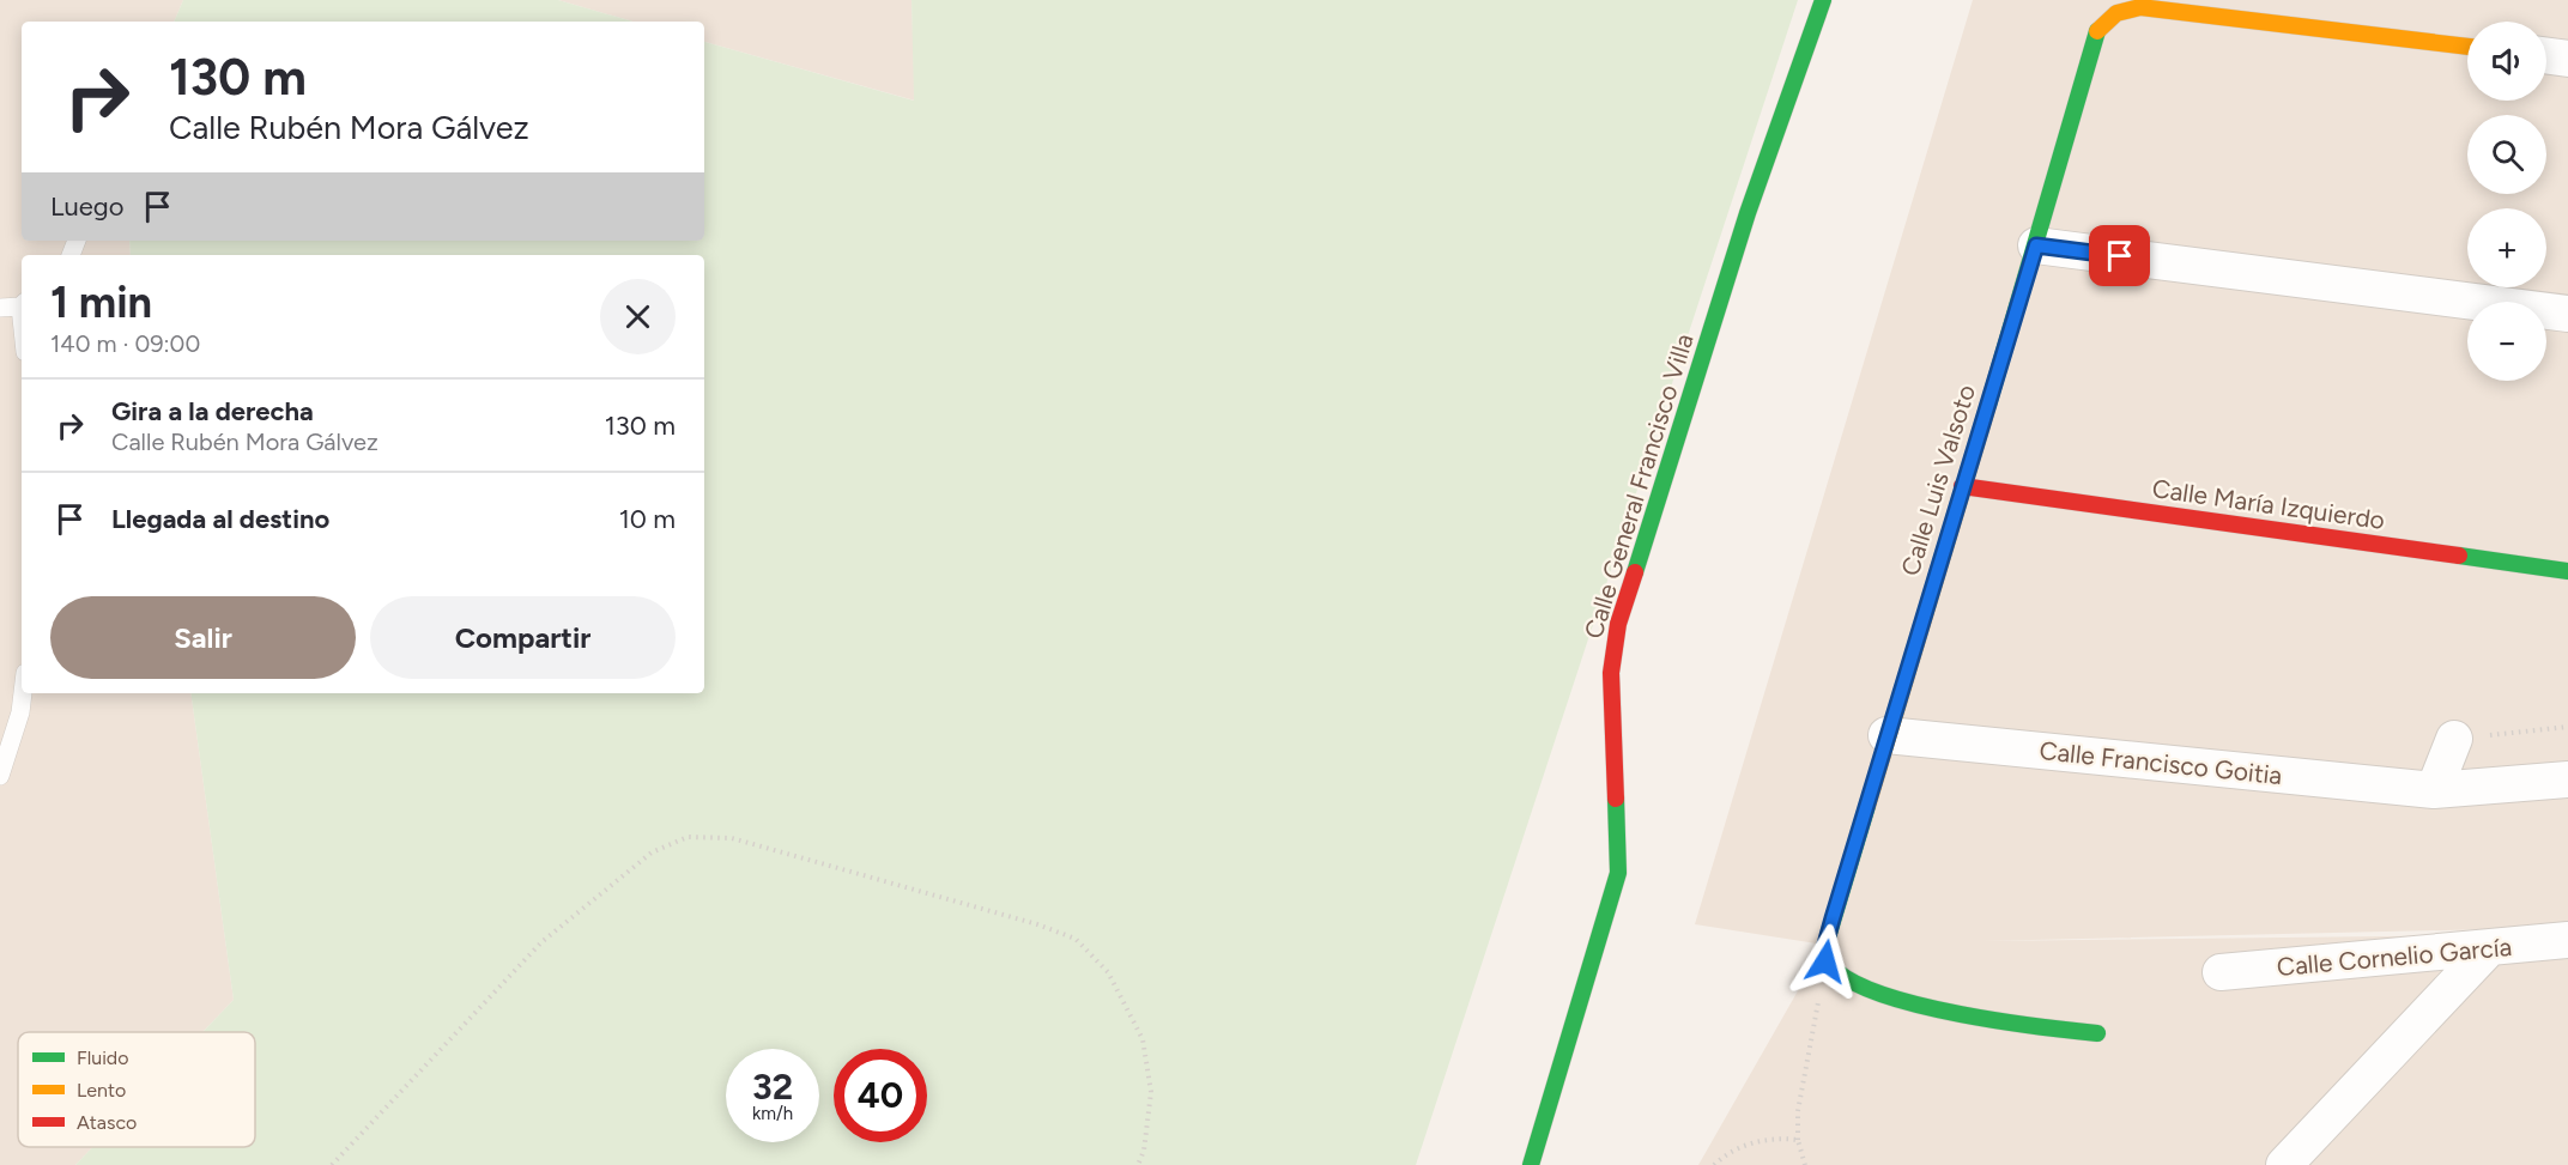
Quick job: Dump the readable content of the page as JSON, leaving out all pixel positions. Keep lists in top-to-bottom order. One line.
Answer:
{"streets":{"street":["Calle Luis Valsoto","Calle General Francisco Villa","Calle María Izquierdo","Calle Francisco Goitia","Calle Cornelio García"]},"crossings":[["Calle Luis Valsoto","Calle María Izquierdo"],["Calle Luis Valsoto","Calle Francisco Goitia"]],"legend":["Fluido","Lento","Atasco"],"page":{"map_buttons":["+","−"],"turn":["130 m","Calle Rubén Mora Gálvez"],"then":"Luego","heading":["1 min","140 m · 09:00"],"list":[{"name":"Gira a la derecha","note":"Calle Rubén Mora Gálvez","value":"130 m"},{"name":"Llegada al destino","value":"10 m"}],"buttons":["Salir","Compartir"],"speed":"32 km/h","limit":"40"}}
